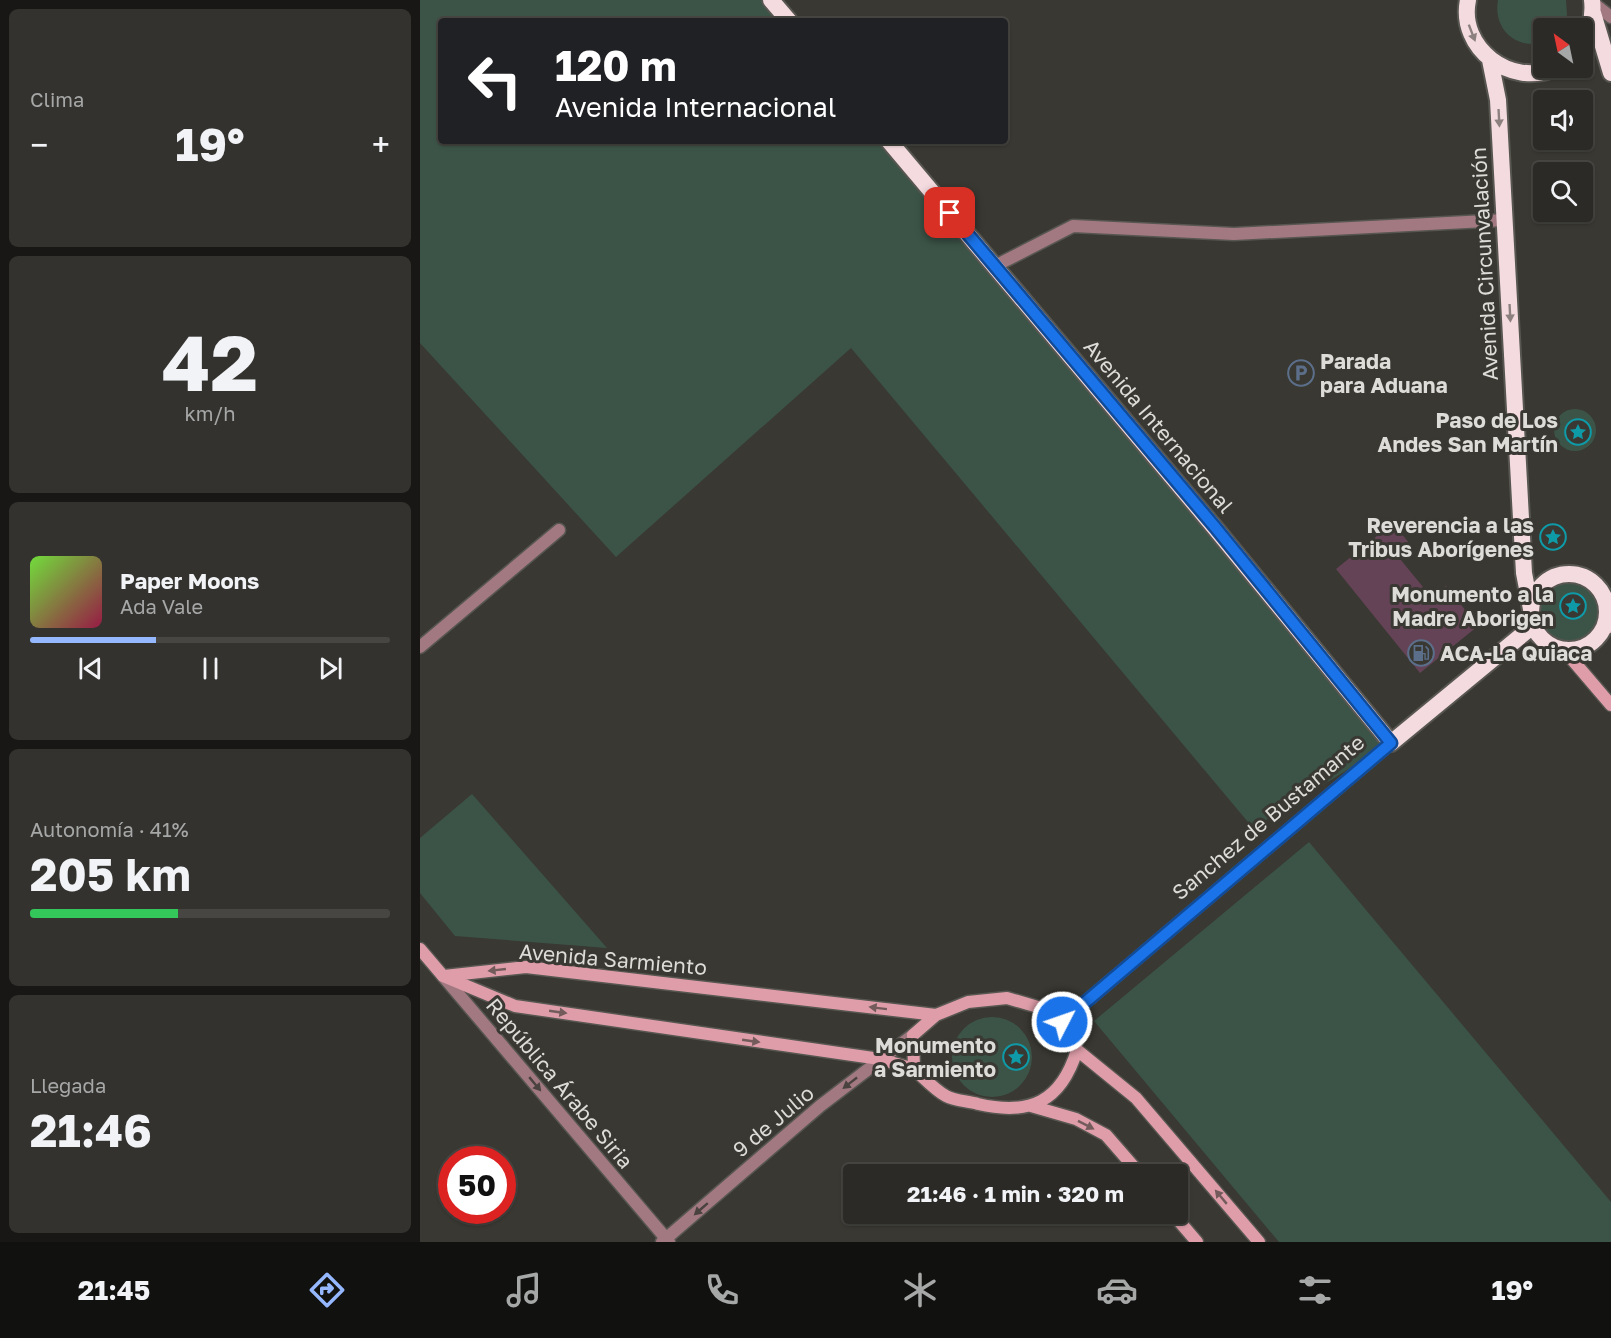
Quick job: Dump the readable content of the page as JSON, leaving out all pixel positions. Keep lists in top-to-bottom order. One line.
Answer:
{"streets":{"highway":["Avenida Circunvalación","Avenida Internacional","Sanchez de Bustamante"],"main road":["Avenida Sarmiento","República Árabe Siria"],"street":["9 de Julio"]},"crossings":[["Avenida Circunvalación","Sanchez de Bustamante"],["Avenida Internacional","Sanchez de Bustamante"],["Sanchez de Bustamante","Avenida Sarmiento"],["Sanchez de Bustamante","9 de Julio"],["Avenida Sarmiento","República Árabe Siria"],["Avenida Sarmiento","9 de Julio"],["República Árabe Siria","9 de Julio"]],"one_way":["Avenida Circunvalación","República Árabe Siria","9 de Julio"],"places":{"parking":["Parada para Aduana"],"place":["Paso de Los Andes San Martín","Reverencia a las Tribus Aborígenes","Monumento a la Madre Aborigen","Monumento a Sarmiento"],"fuel station":["ACA-La Quiaca"]},"north":"top left","page":{"tile":["Clima",["42","km/h"],["Autonomía · 41%","205 km"],["Llegada","21:46"]],"turn":["120 m","Avenida Internacional"],"heat":["−","19°","+"],"song":["Paper Moons","Ada Vale"],"limit":"50","trip":"21:46 · 1 min · 320 m","tabs":["21:45","19°"]}}
